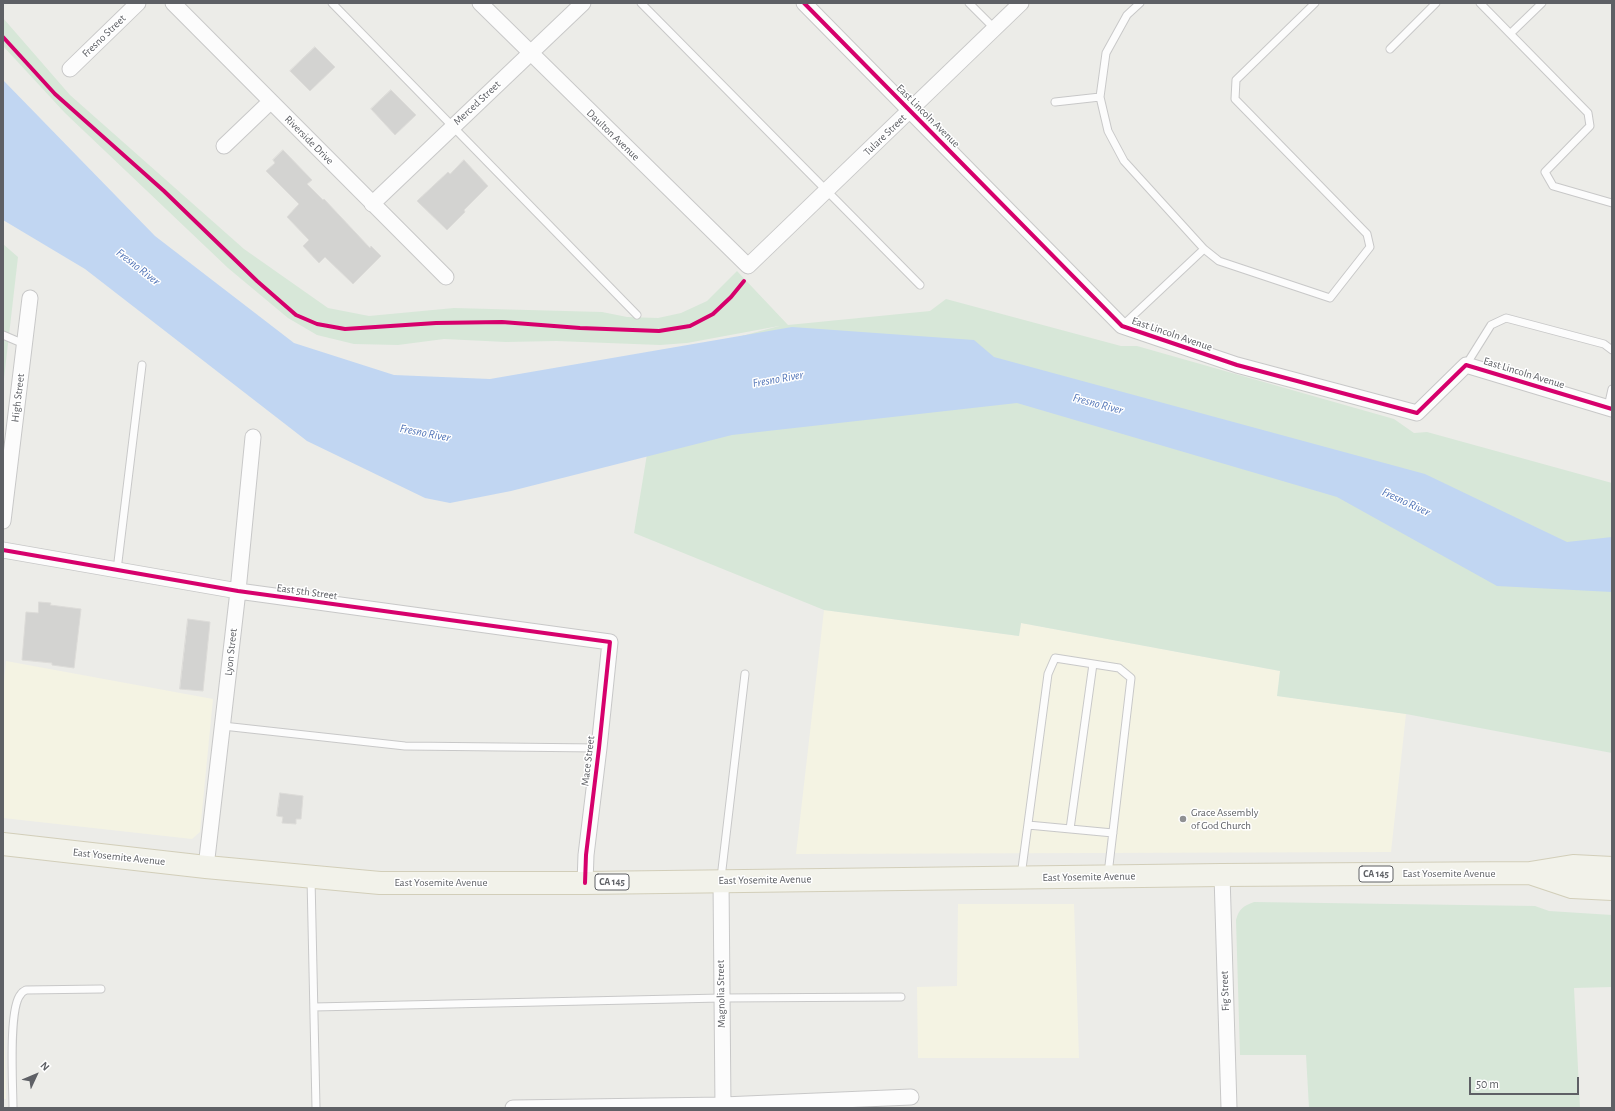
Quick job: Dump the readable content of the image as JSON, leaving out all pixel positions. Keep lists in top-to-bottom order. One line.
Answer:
{"streets":{"main road":["East Yosemite Avenue","CA 145"],"street":["Fresno Street","Merced Street","East Lincoln Avenue","Daulton Avenue","Tulare Street","Riverside Drive","High Street","East 5th Street","Lyon Street","Mace Street","Fig Street","Magnolia Street"]},"crossings":[["Merced Street","Daulton Avenue"],["Merced Street","Riverside Drive"],["East Lincoln Avenue","Tulare Street"],["Daulton Avenue","Tulare Street"],["East 5th Street","Lyon Street"],["East 5th Street","Mace Street"],["Lyon Street","East Yosemite Avenue"],["Mace Street","East Yosemite Avenue"],["East Yosemite Avenue","Fig Street"],["East Yosemite Avenue","Magnolia Street"]],"water":["Fresno River"],"places":["Grace Assembly of God Church"],"scale_bar":"50 m","north":"top right"}
